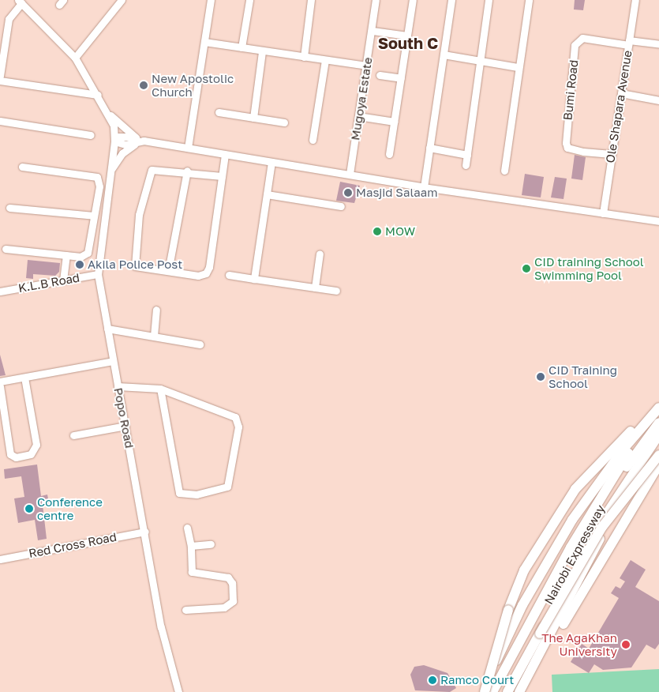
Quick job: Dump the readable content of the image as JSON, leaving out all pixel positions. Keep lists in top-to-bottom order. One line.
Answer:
{"streets":{"highway":["Nairobi Expressway"],"street":["Bumi Road","Mugoya Estate","Ole Shapara Avenue","K.L.B Road","Popo Road","Red Cross Road"]},"crossings":[["Bumi Road","Ole Shapara Avenue"],["K.L.B Road","Popo Road"],["Popo Road","Red Cross Road"]],"districts":["South C"],"places":["New Apostolic Church","Masjid Salaam","MOW","Akila Police Post","CID training School Swimming Pool","CID Training School","Conference centre","The AgaKhan University","Ramco Court"]}
